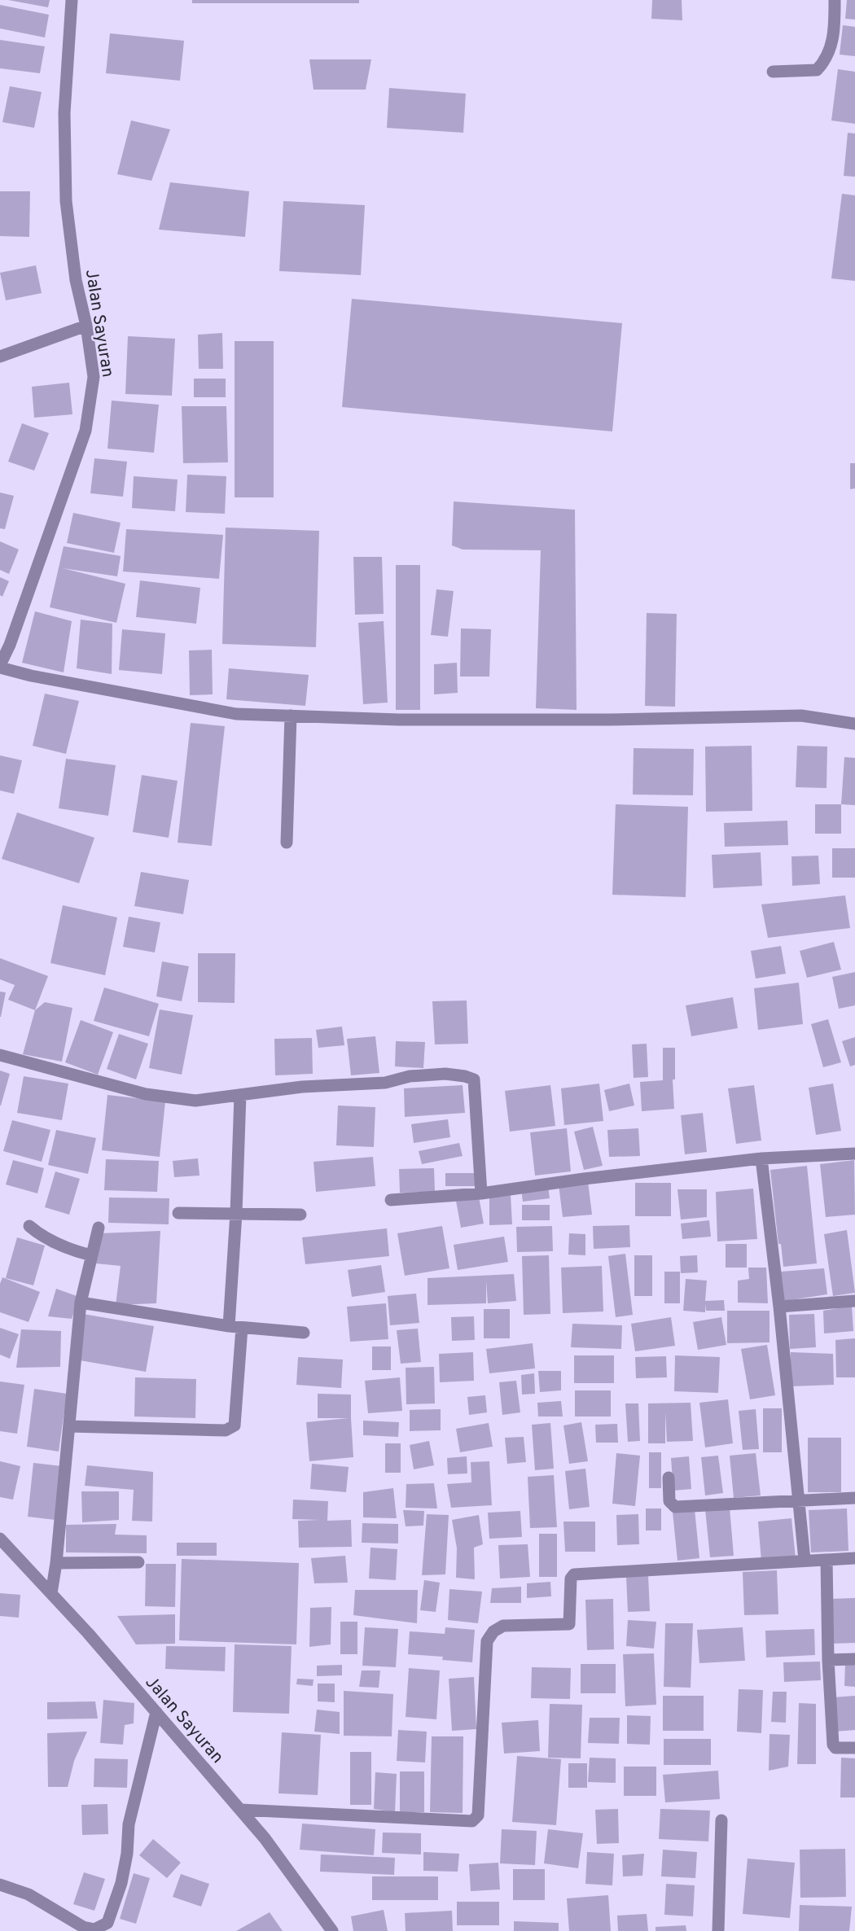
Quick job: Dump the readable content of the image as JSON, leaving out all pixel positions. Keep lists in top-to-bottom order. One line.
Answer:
{"streets":{"street":["Jalan Sayuran"]}}
